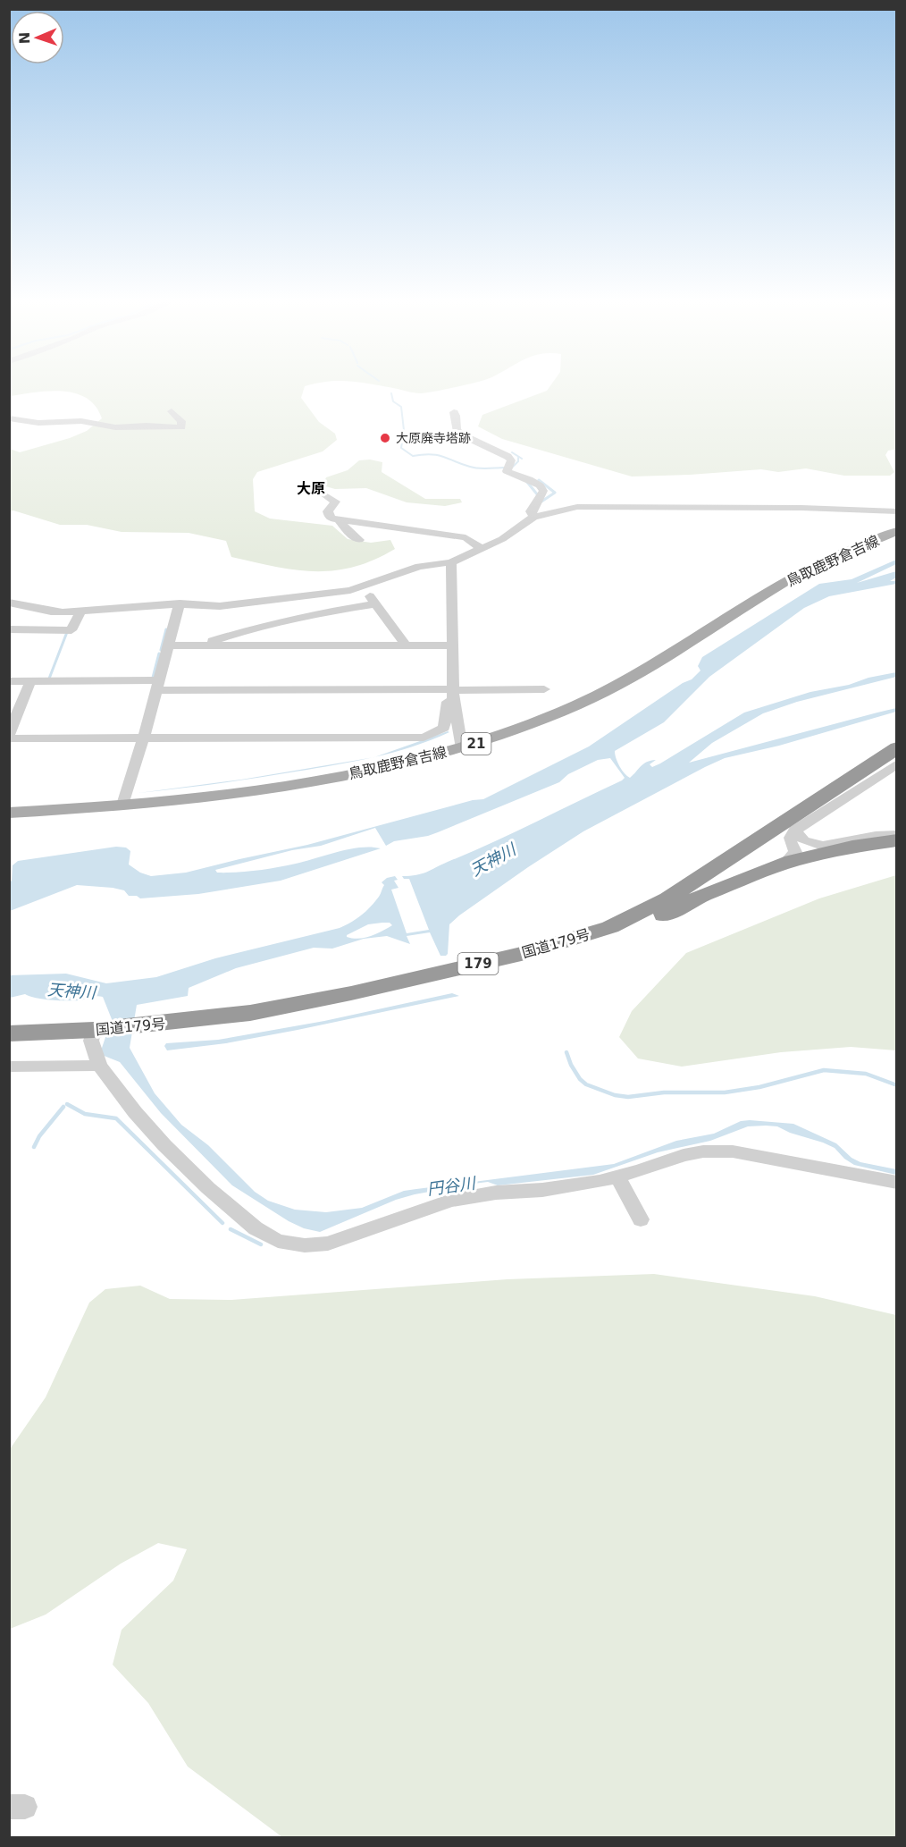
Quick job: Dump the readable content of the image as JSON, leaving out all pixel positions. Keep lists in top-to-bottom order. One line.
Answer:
{"streets":{"highway":["国道179号","179"],"main road":["鳥取鹿野倉吉線","21"]},"districts":["大原"],"water":["天神川","円谷川"],"places":["大原廃寺塔跡"],"north":"left"}
